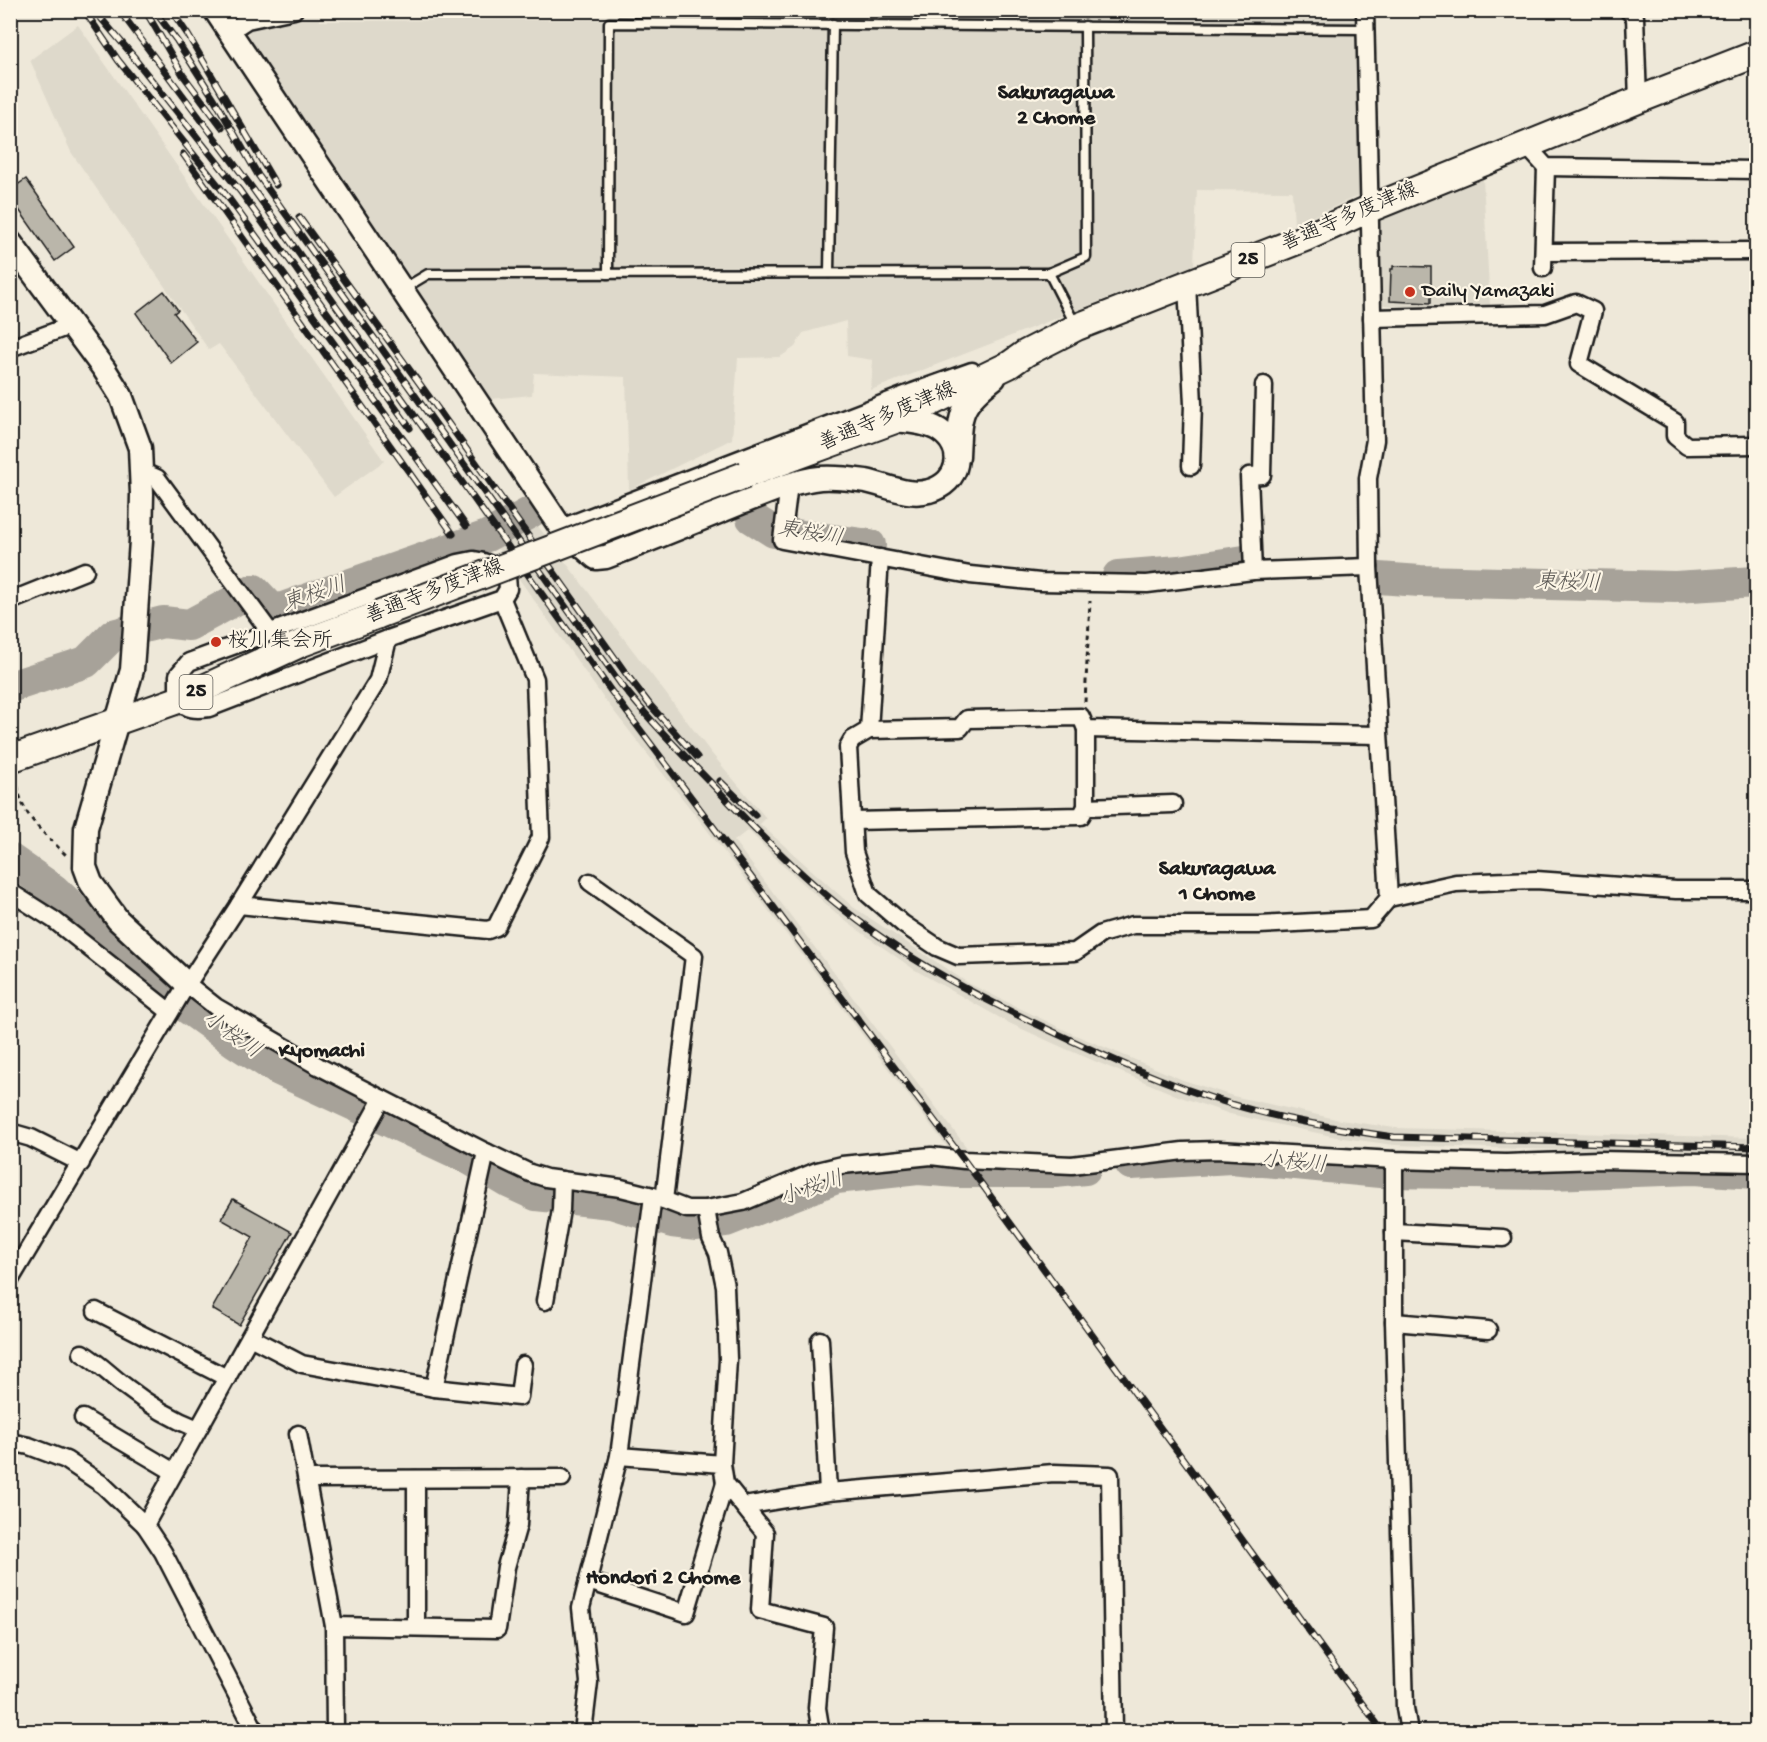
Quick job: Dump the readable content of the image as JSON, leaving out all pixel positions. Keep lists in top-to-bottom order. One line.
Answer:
{"streets":{"main road":["善通寺多度津線","25"]},"districts":["Sakuragawa 2 Chome","Sakuragawa 1 Chome","Kyomachi","Hondori 2 Chome"],"water":["東桜川","小桜川"],"places":["Daily Yamazaki","桜川集会所"]}
